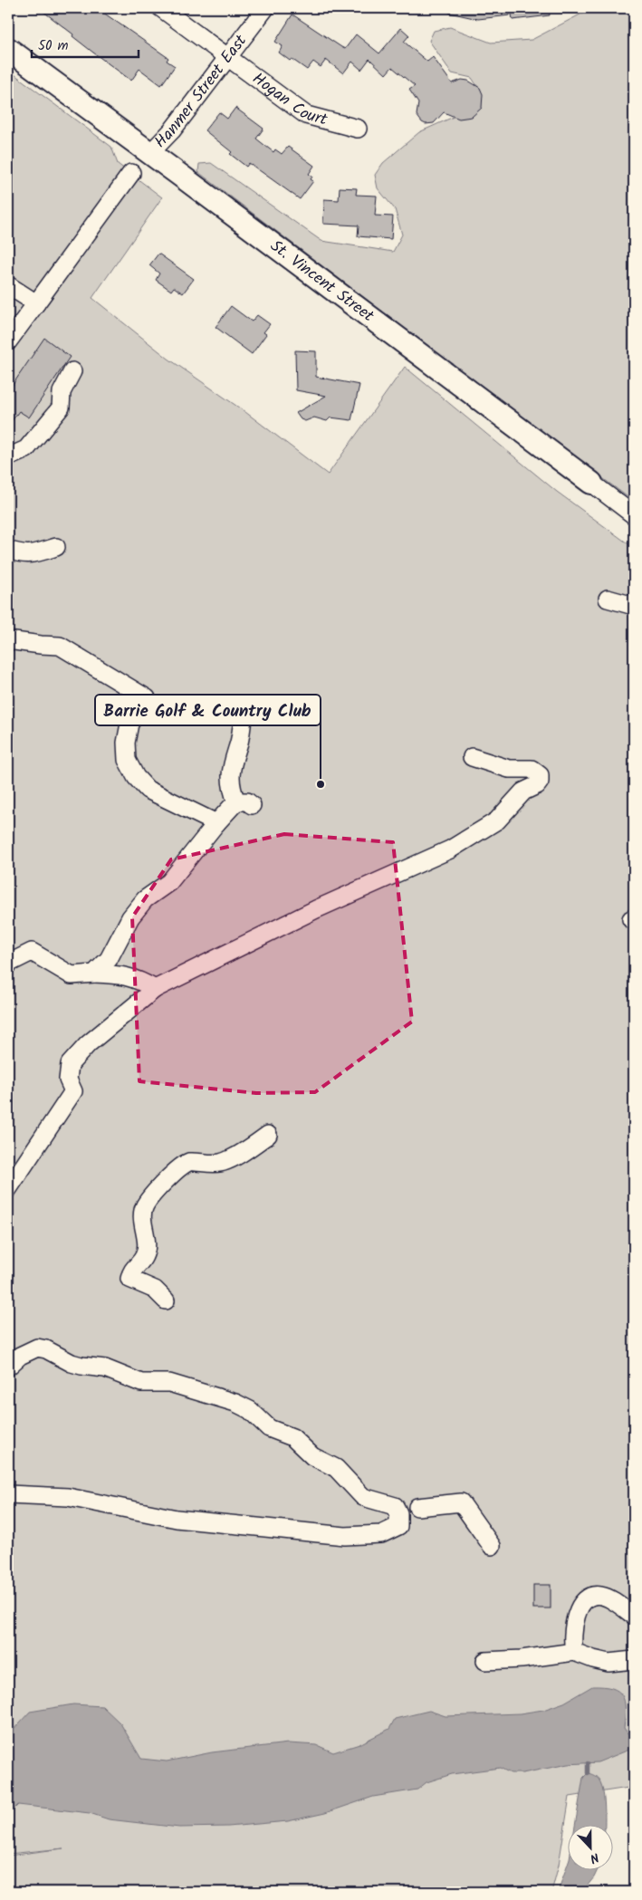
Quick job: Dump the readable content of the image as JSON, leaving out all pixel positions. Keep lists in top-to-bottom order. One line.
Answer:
{"streets":{"main road":["St. Vincent Street"],"street":["Hanmer Street East","Hogan Court"]},"crossings":[["Hanmer Street East","Hogan Court"],["Hanmer Street East","St. Vincent Street"]],"places":["Barrie Golf & Country Club"],"scale_bar":"50 m","north":"bottom"}
